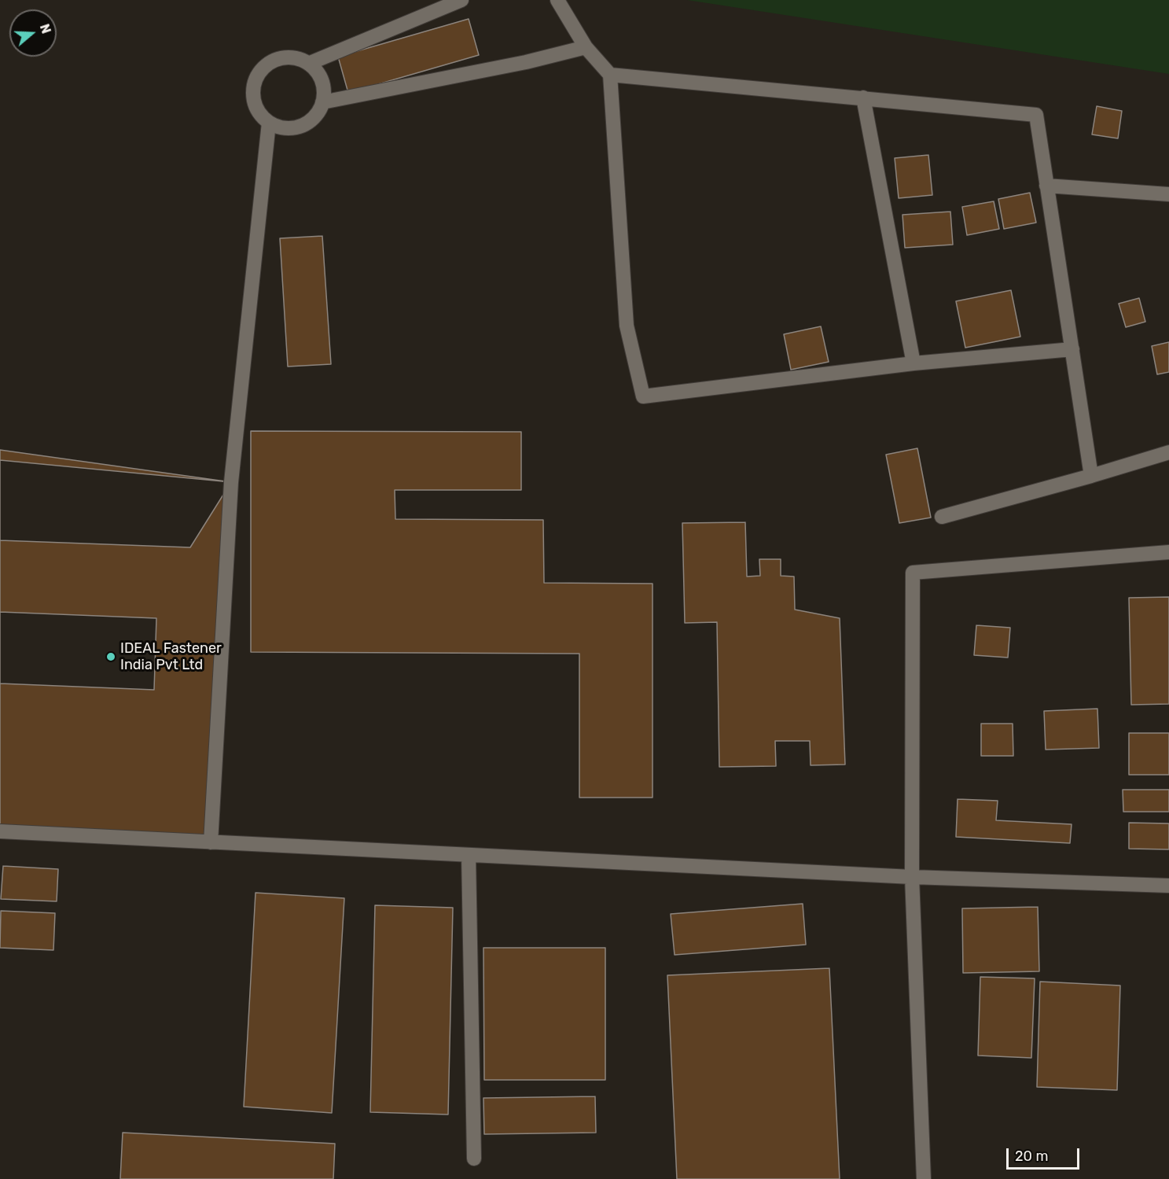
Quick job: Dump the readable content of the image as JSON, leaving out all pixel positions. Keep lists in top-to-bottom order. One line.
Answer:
{"places":["IDEAL Fastener India Pvt Ltd"],"scale_bar":"20 m","north":"right"}
